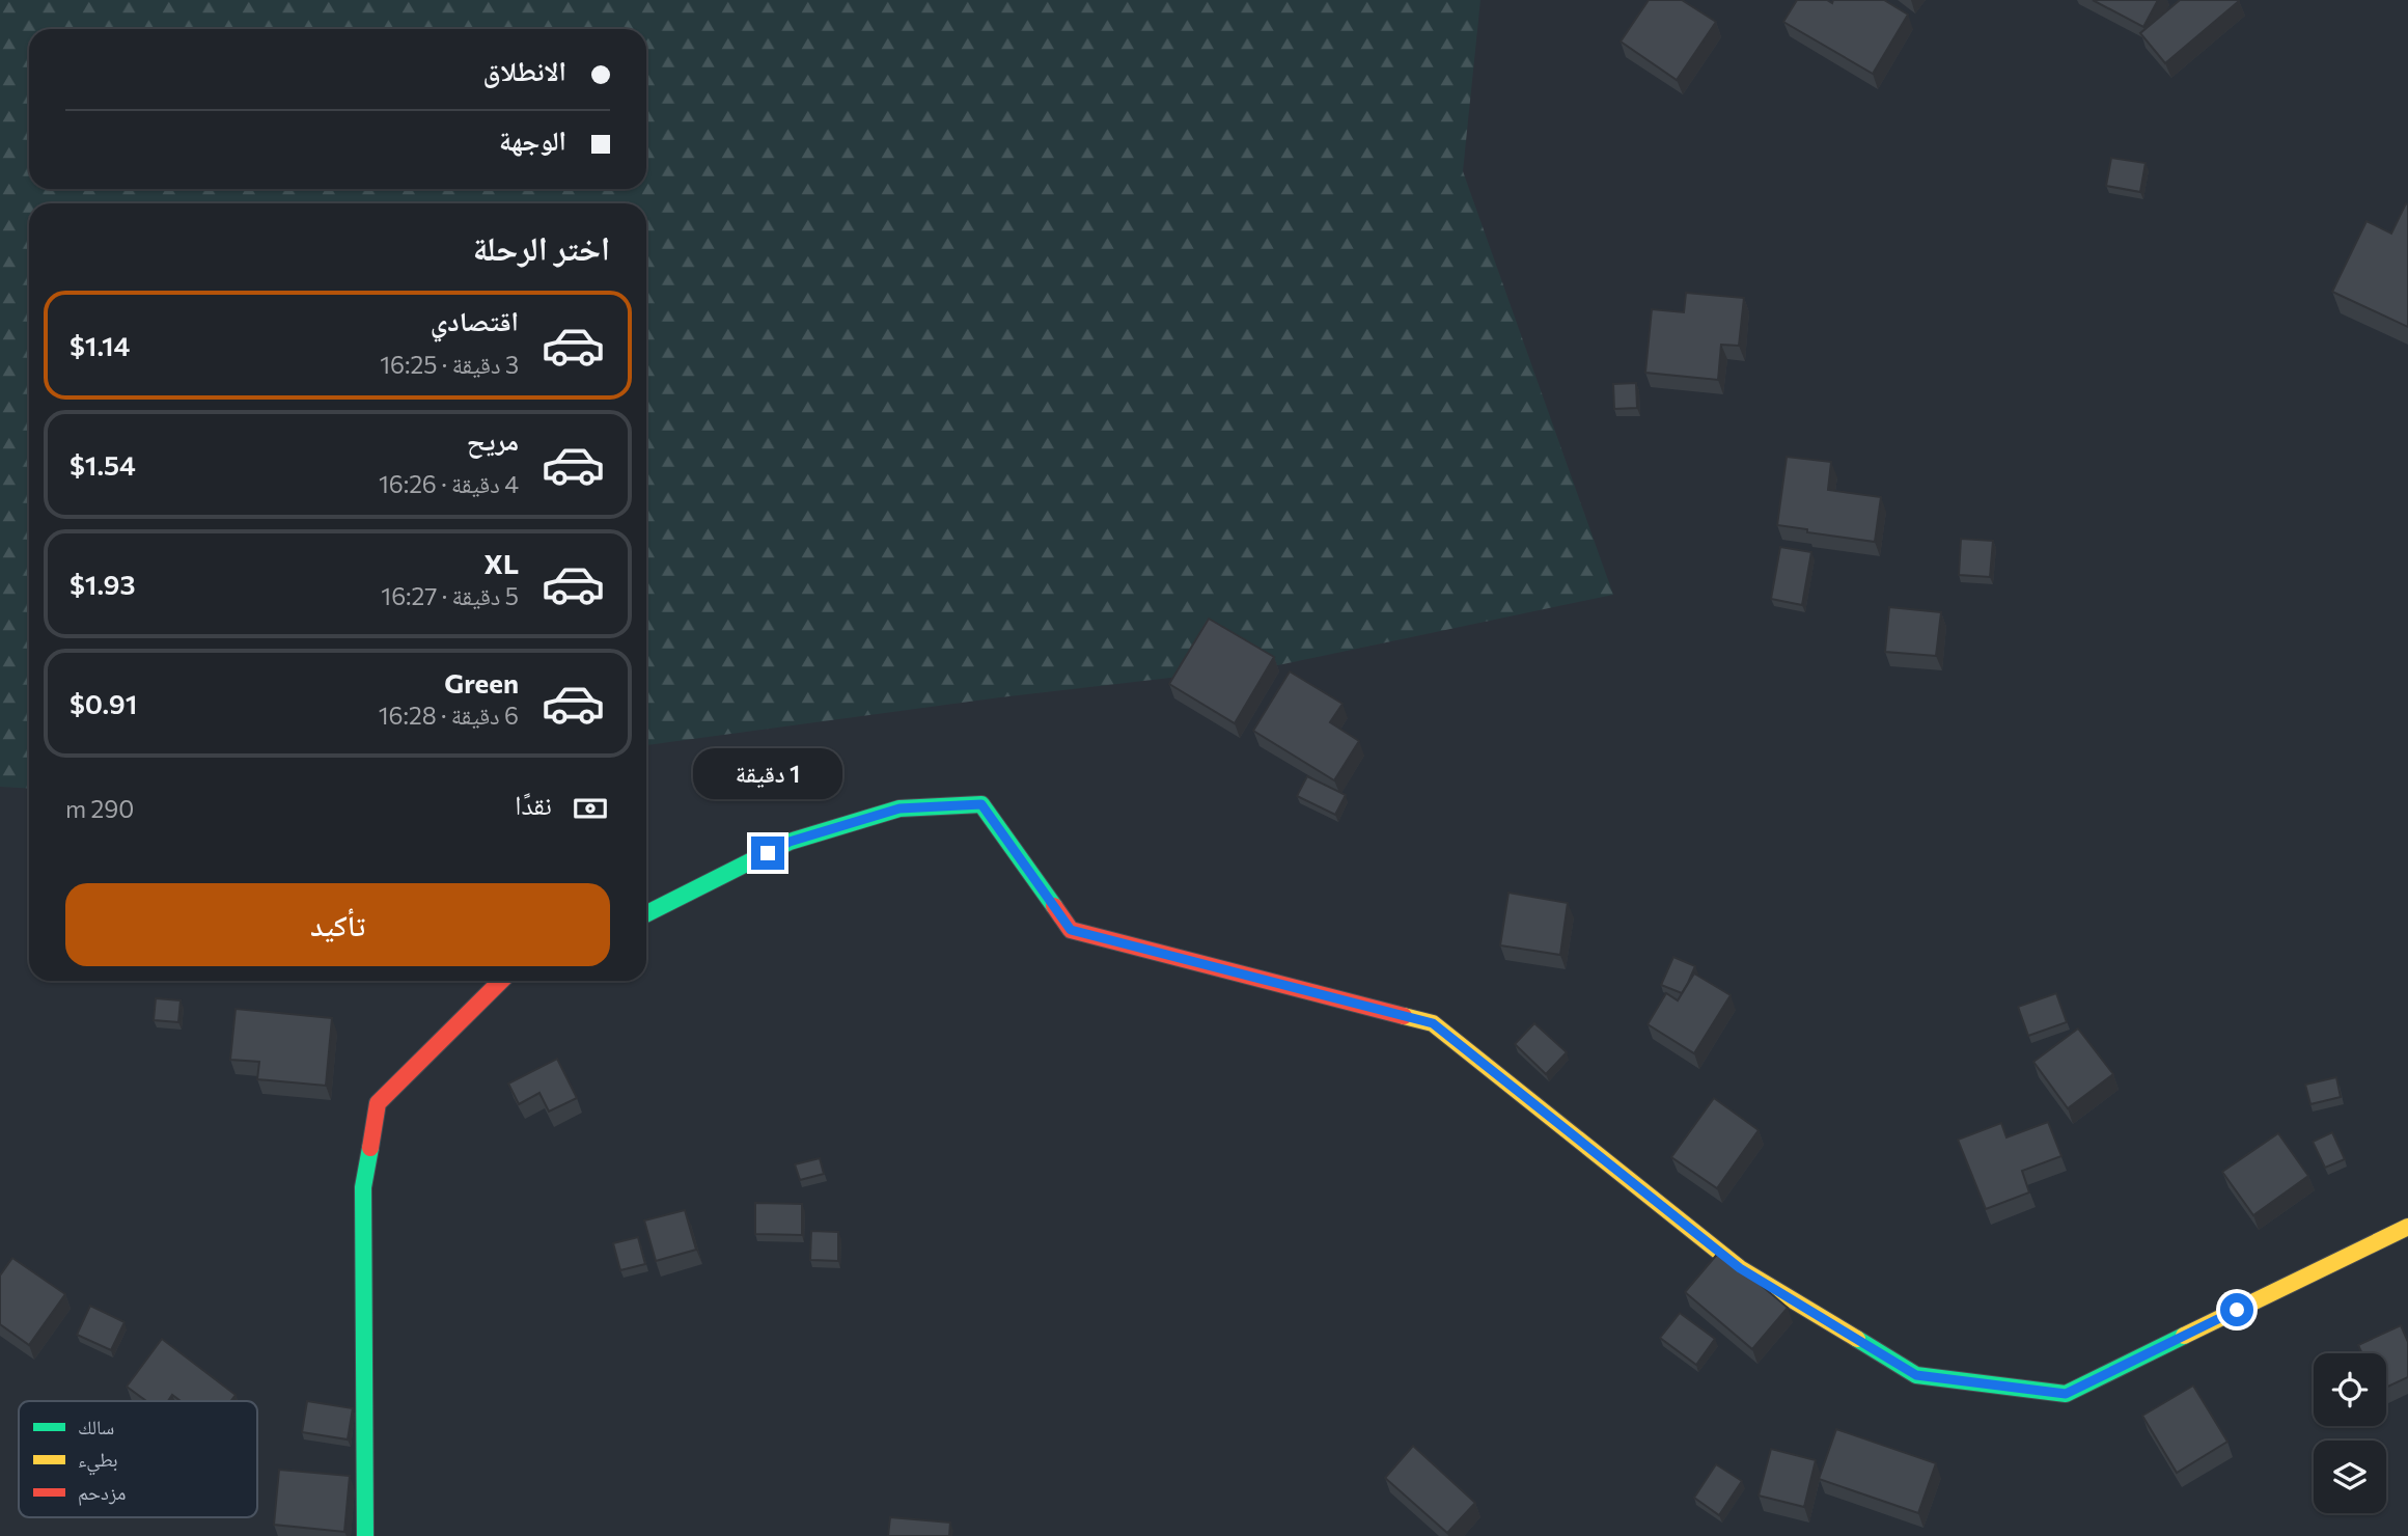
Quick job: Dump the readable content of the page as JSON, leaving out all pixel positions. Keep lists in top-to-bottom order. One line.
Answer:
{"legend":["سالك","بطيء","مزدحم"],"page":{"banner":["الانطلاق","الوجهة"],"heading":"اختر الرحلة","list":[{"name":"اقتصادي","note":"3 دقيقة · 16:25","value":"$1.14"},{"name":"مريح","note":"4 دقيقة · 16:26","value":"$1.54"},{"name":"XL","note":"5 دقيقة · 16:27","value":"$1.93"},{"name":"Green","note":"6 دقيقة · 16:28","value":"$0.91"}],"bubble":"1 دقيقة","pay":["نقدًا","290 m"],"buttons":"تأكيد"}}
